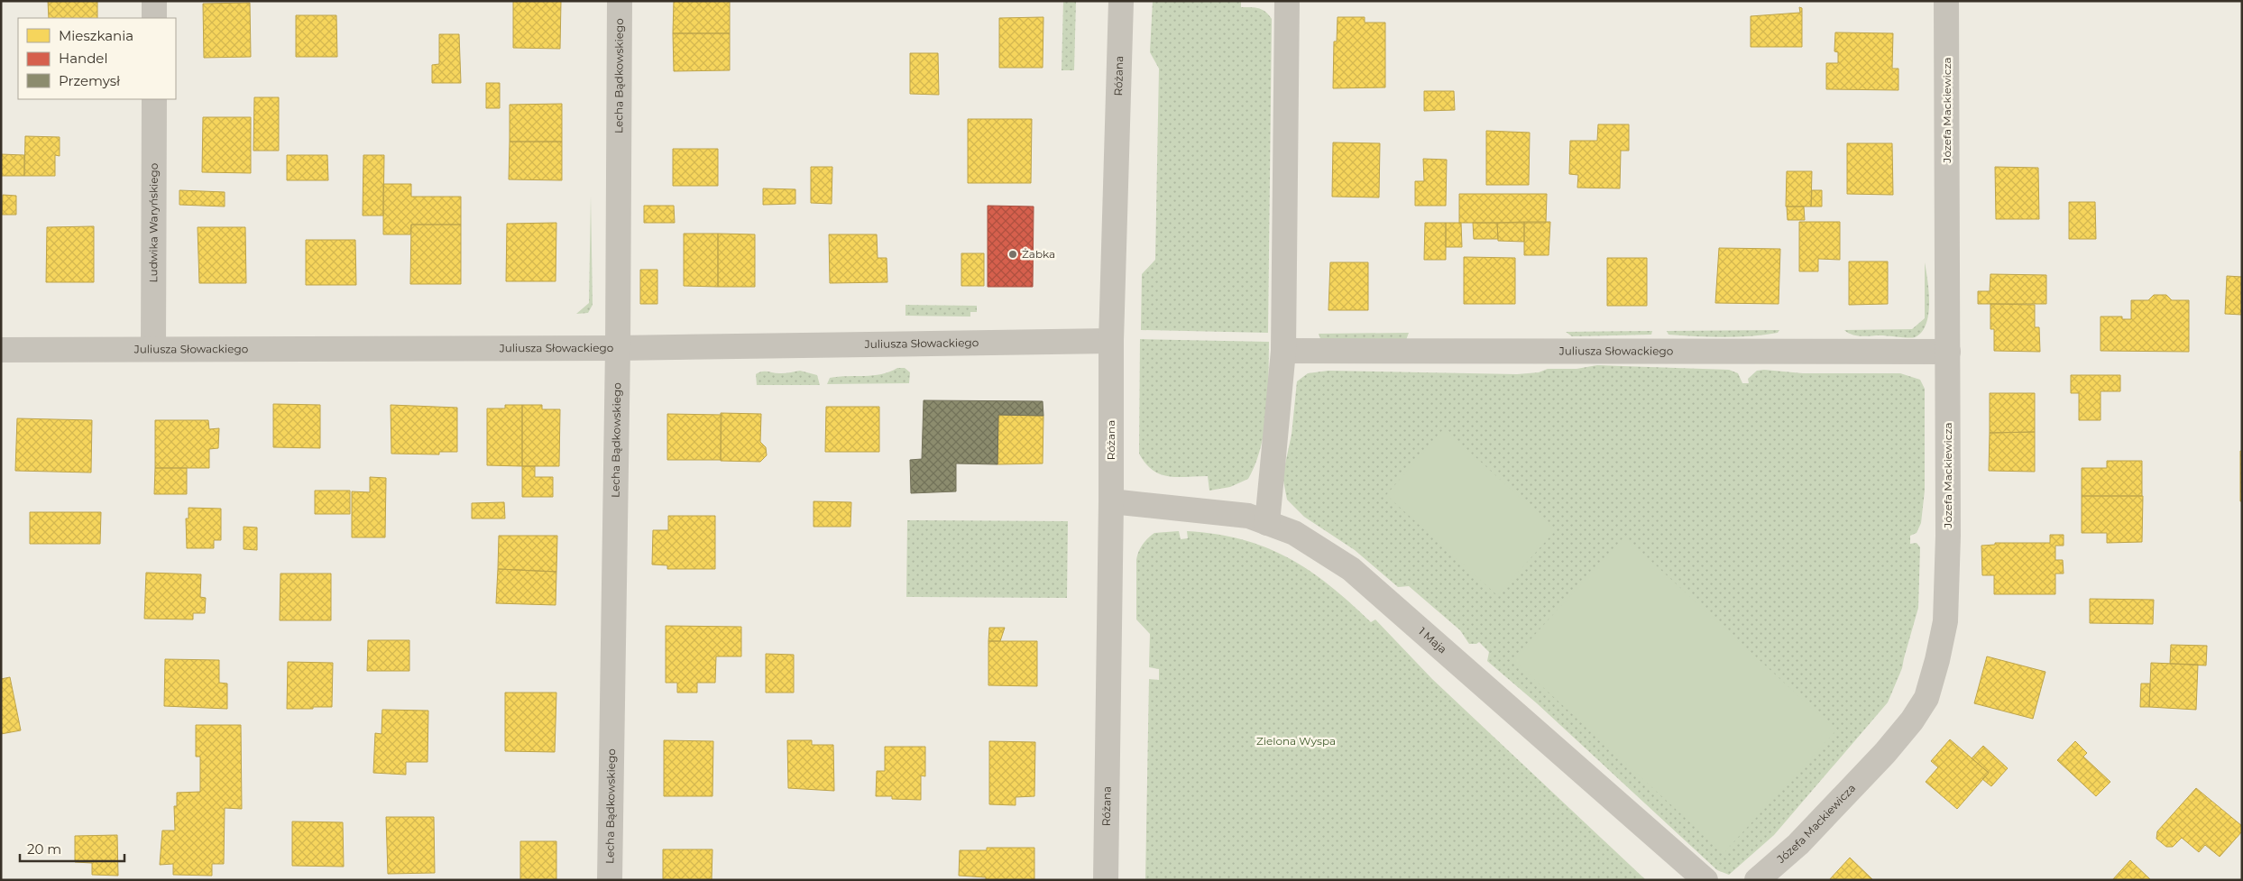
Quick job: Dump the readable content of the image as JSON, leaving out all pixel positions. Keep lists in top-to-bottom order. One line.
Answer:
{"streets":{"street":["Lecha Bądkowskiego","Różana","Józefa Mackiewicza","Ludwika Waryńskiego","Juliusza Słowackiego","1 Maja"]},"crossings":[["Lecha Bądkowskiego","Juliusza Słowackiego"],["Różana","Juliusza Słowackiego"],["Różana","1 Maja"],["Józefa Mackiewicza","Juliusza Słowackiego"],["Ludwika Waryńskiego","Juliusza Słowackiego"]],"parks":["Zielona Wyspa"],"places":["Żabka"],"legend":["Mieszkania","Handel","Przemysł"],"scale_bar":"20 m"}
